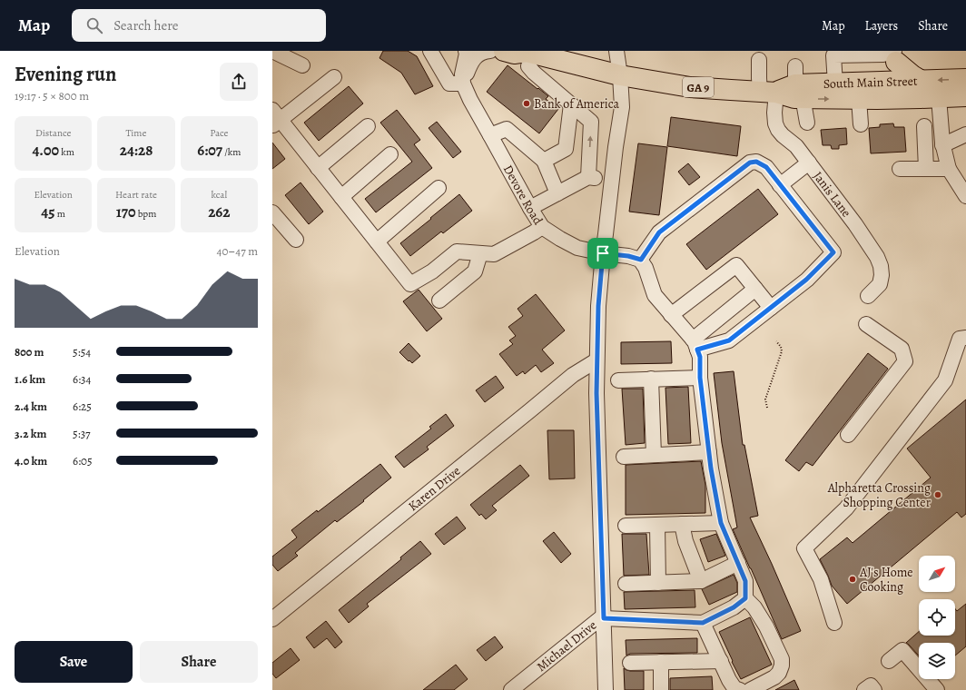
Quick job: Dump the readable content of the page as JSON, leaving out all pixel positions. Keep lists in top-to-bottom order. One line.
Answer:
{"streets":{"highway":["South Main Street","GA 9"],"street":["Janis Lane","Devore Road","Karen Drive","Michael Drive"]},"crossings":[["South Main Street","Janis Lane"]],"places":["Bank of America","Alpharetta Crossing Shopping Center","AJ's Home Cooking"],"north":"top right","page":{"header":"Map","search":"Search here","nav":["Map","Layers","Share"],"heading":["Evening run","19:17 · 5 × 800 m"],"stats":[["Distance","4.00 km"],["Time","24:28"],["Pace","6:07 /km"],["Elevation","45 m"],["Heart rate","170 bpm"],["kcal","262"]],"chart":["Elevation","40–47 m"],"list":[{"name":"800 m","note":"5:54"},{"name":"1.6 km","note":"6:34"},{"name":"2.4 km","note":"6:25"},{"name":"3.2 km","note":"5:37"},{"name":"4.0 km","note":"6:05"}],"buttons":["Save","Share"]}}
